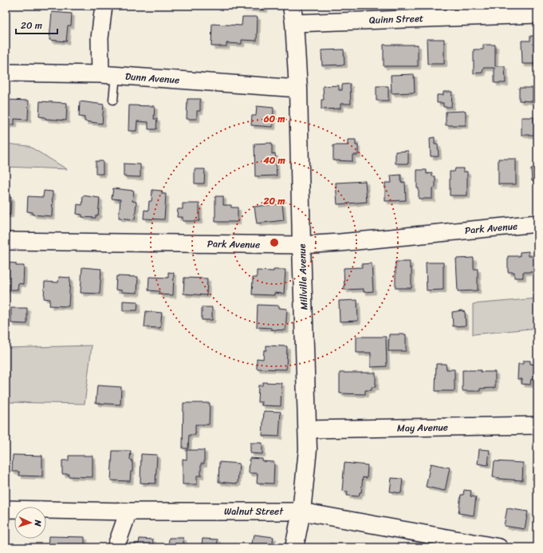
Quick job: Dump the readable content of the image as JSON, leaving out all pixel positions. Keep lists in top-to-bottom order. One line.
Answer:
{"streets":{"street":["Quinn Street","Dunn Avenue","Park Avenue","Millville Avenue","May Avenue","Walnut Street"]},"crossings":[["Quinn Street","Millville Avenue"],["Dunn Avenue","Millville Avenue"],["Park Avenue","Millville Avenue"],["Millville Avenue","May Avenue"],["Millville Avenue","Walnut Street"]],"scale_bar":"20 m","north":"right","rings":["60 m","40 m","20 m"]}
